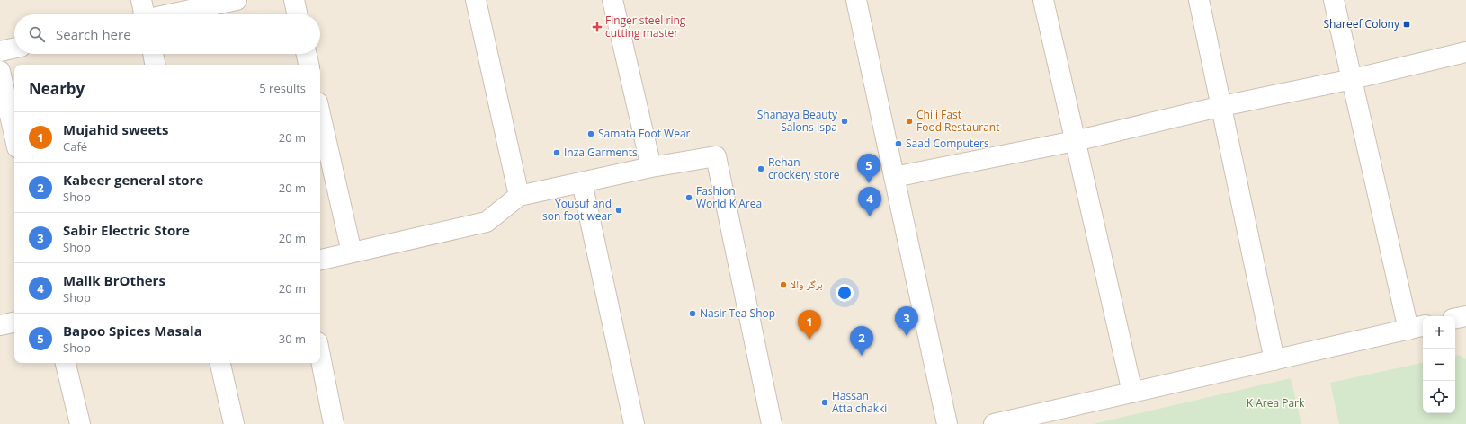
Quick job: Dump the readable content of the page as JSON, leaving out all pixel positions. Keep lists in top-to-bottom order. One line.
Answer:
{"parks":["K Area Park"],"places":{"transit":["Shareef Colony"],"health":["Finger steel ring cutting master"],"other":["Shanaya Beauty Salons Ispa","Chili Fast Food Restaurant","Samata Foot Wear","Saad Computers","Inza Garments","Rehan crockery store","Fashion World K Area","Yousuf and son foot wear","برگر والا","Nasir Tea Shop","Hassan Atta chakki"]},"page":{"search":"Search here","heading":["Nearby","5 results"],"list":[{"mark":"1","name":"Mujahid sweets","note":"Café","value":"20 m"},{"mark":"2","name":"Kabeer general store","note":"Shop","value":"20 m"},{"mark":"3","name":"Sabir Electric Store","note":"Shop","value":"20 m"},{"mark":"4","name":"Malik BrOthers","note":"Shop","value":"20 m"},{"mark":"5","name":"Bapoo Spices Masala","note":"Shop","value":"30 m"}],"pins":["5","4","3","1","2"],"map_buttons":["+","−"]}}
